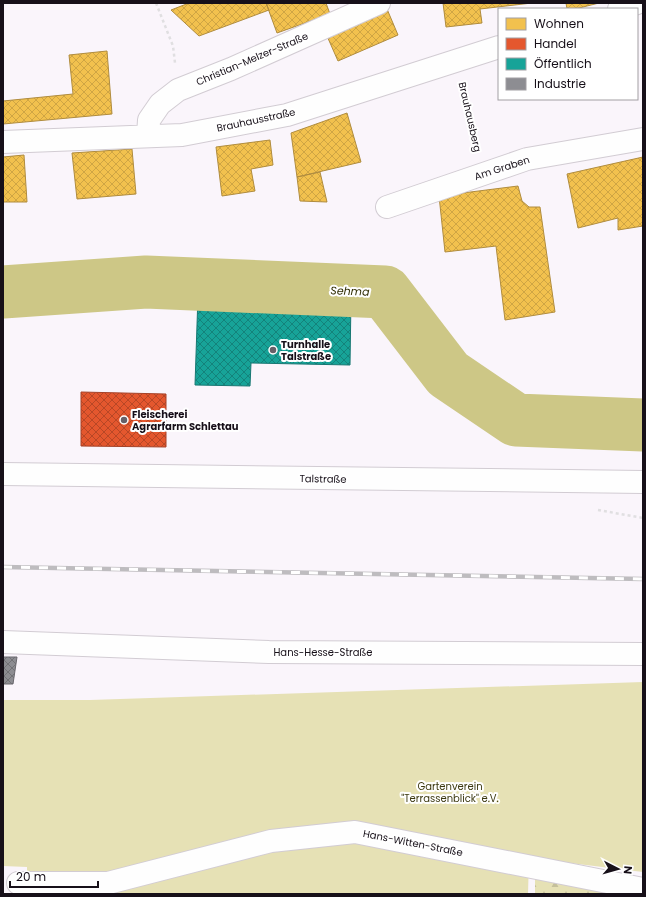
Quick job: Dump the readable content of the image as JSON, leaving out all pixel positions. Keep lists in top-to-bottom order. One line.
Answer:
{"streets":{"street":["Christian-Melzer-Straße","Brauhausstraße","Am Graben","Talstraße","Hans-Hesse-Straße","Hans-Witten-Straße"],"path":["Brauhausberg"]},"crossings":[["Christian-Melzer-Straße","Brauhausstraße"],["Brauhausberg","Brauhausstraße"],["Brauhausberg","Am Graben"]],"water":["Sehma"],"parks":["Gartenverein \"Terrassenblick\" e.V."],"places":["Turnhalle Talstraße","Fleischerei Agrarfarm Schlettau"],"legend":["Wohnen","Handel","Öffentlich","Industrie"],"scale_bar":"20 m","north":"right"}
